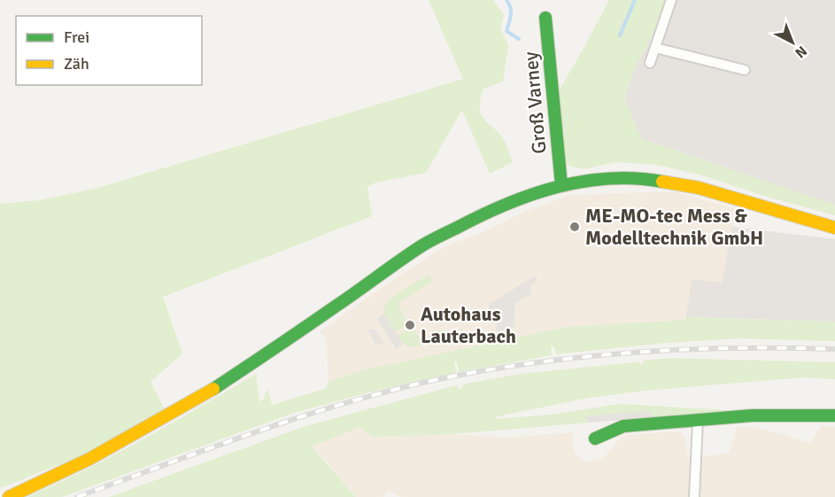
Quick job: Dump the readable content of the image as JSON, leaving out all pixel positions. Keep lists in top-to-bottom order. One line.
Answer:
{"streets":{"main road":["Groß Varney"]},"places":["ME-MO-tec Mess & Modelltechnik GmbH","Autohaus Lauterbach"],"legend":["Frei","Zäh"],"north":"bottom right"}
